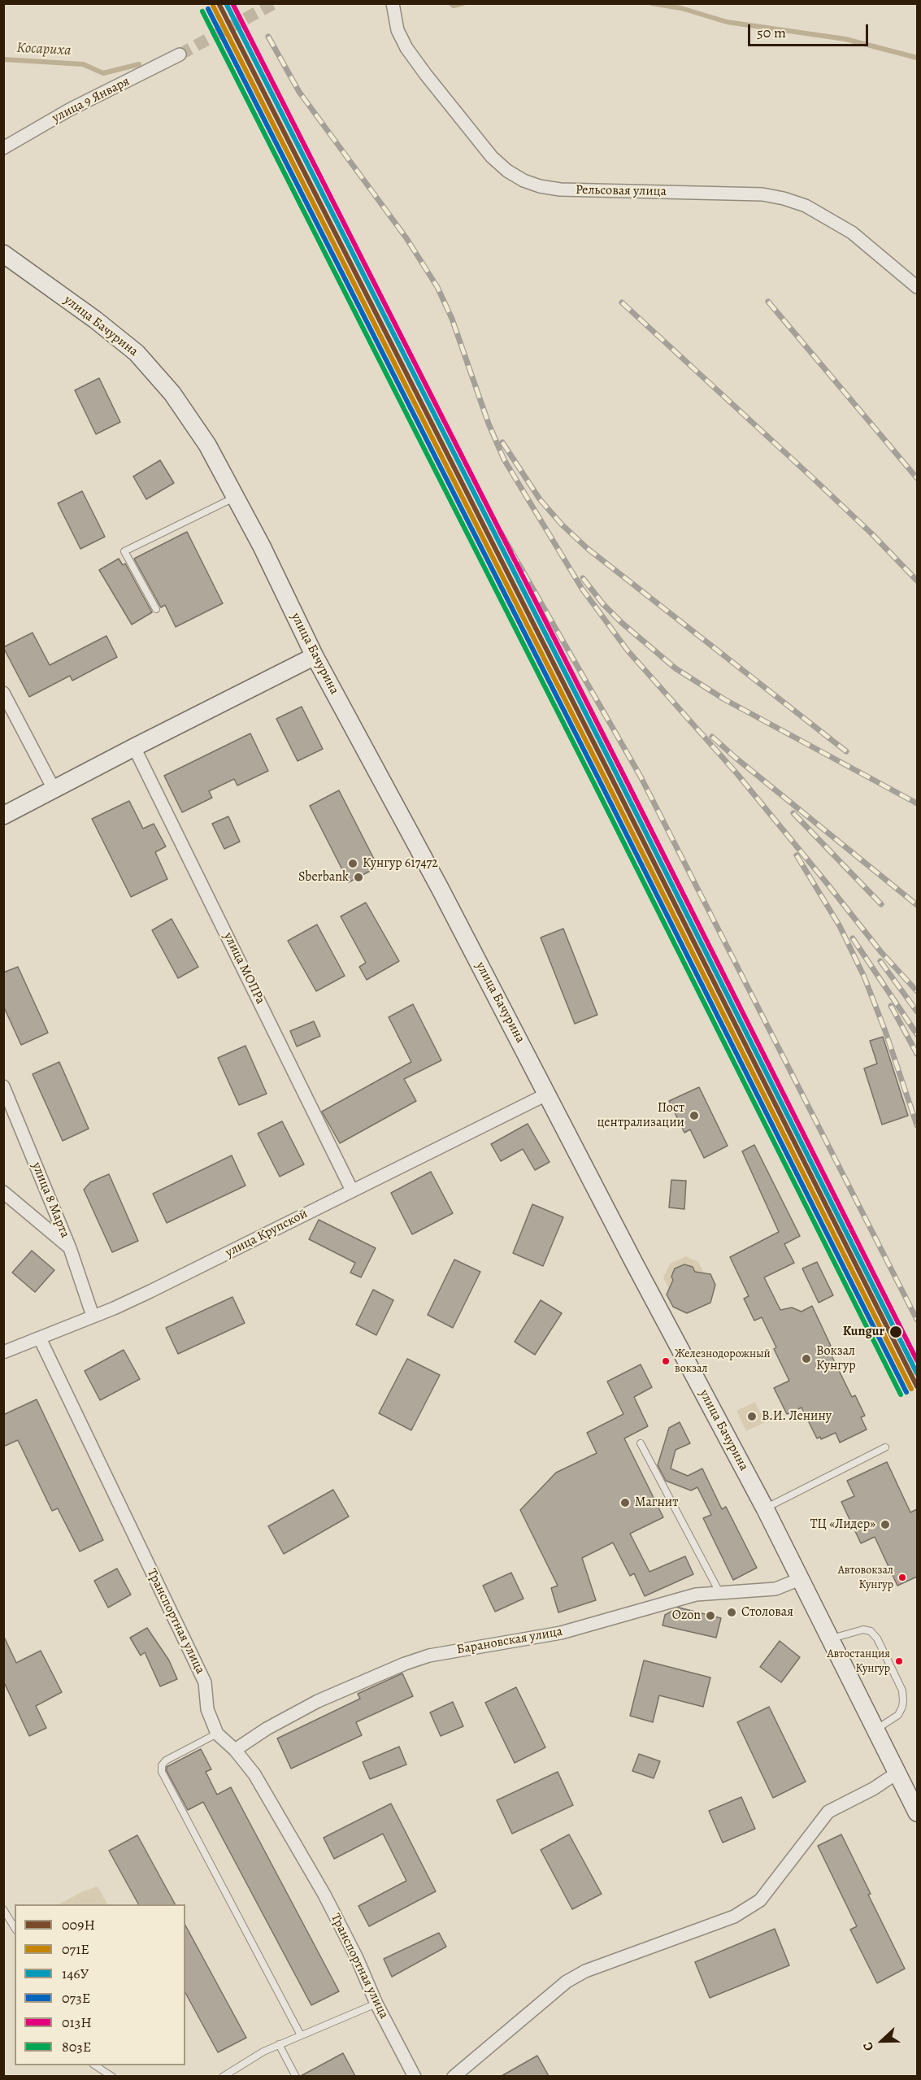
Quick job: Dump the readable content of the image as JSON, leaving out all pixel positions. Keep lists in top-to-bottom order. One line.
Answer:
{"streets":{"street":["улица 9 Января","Рельсовая улица","улица Бачурина","улица МОПРа","улица 8 Марта","улица Крупской","Транспортная улица","Барановская улица"]},"crossings":[["улица Бачурина","улица Крупской"],["улица Бачурина","Барановская улица"],["улица МОПРа","улица Крупской"],["улица 8 Марта","улица Крупской"],["улица Крупской","Транспортная улица"],["Транспортная улица","Барановская улица"]],"water":["Косариха"],"places":["Кунгур 617472","Sberbank","Пост централизации","Kungur","Вокзал Кунгур","Железнодорожный вокзал","В.И. Ленину","Магнит","ТЦ «Лидер»","Автовокзал Кунгур","Столовая","Ozon","Автостанция Кунгур"],"lines":["transit line 009Н","transit line 146У","transit line 013Н","transit line 071Е","transit line 073Е","transit line 803Е"],"legend":["009Н","071Е","146У","073Е","013Н","803Е"],"scale_bar":"50 m","north":"left"}
